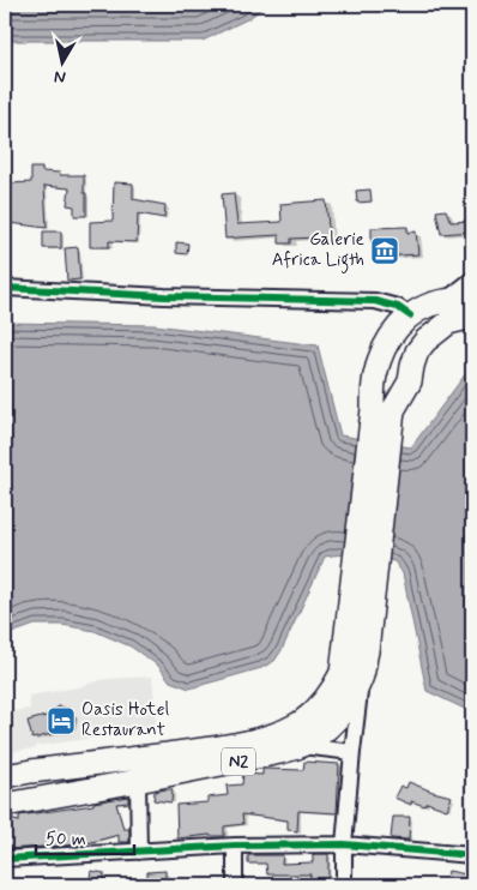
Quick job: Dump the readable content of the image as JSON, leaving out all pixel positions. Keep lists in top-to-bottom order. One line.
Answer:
{"streets":{"highway":["N2"]},"places":{"museum":["Galerie Africa Ligth"],"hotel":["Oasis Hotel Restaurant"]},"scale_bar":"50 m","north":"bottom"}
